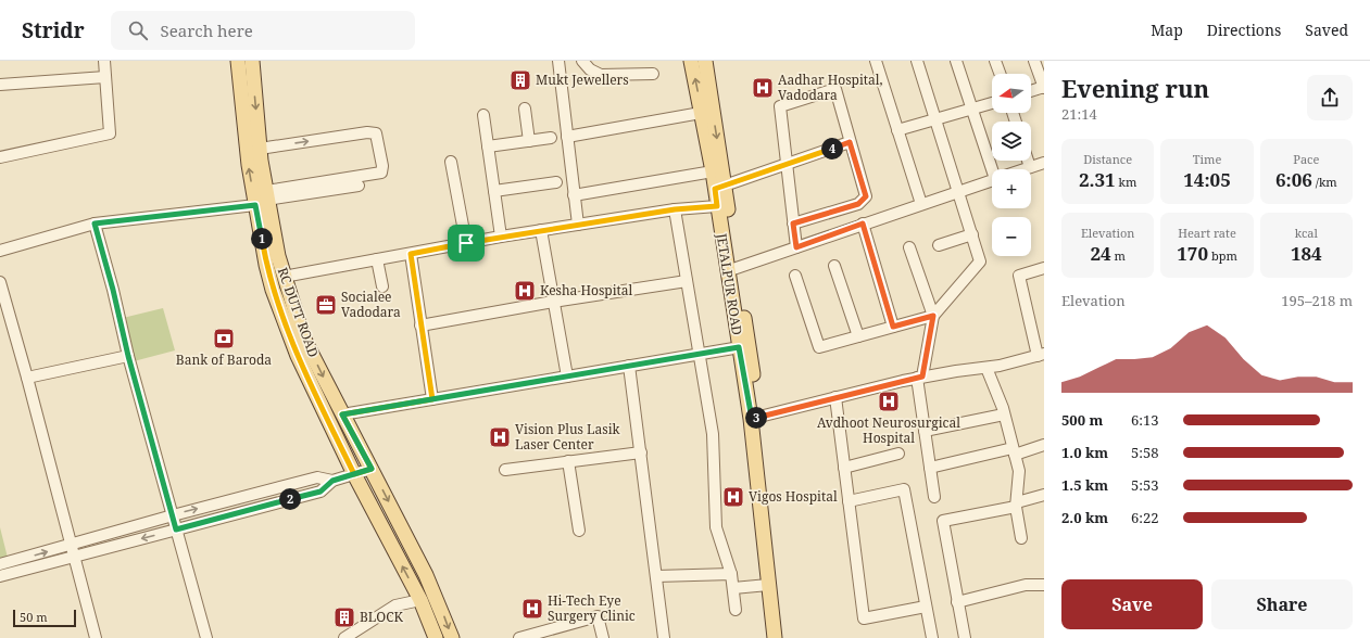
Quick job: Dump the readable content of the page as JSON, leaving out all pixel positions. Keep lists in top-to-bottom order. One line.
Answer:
{"streets":{"main road":["JETALPUR ROAD","RC DUTT ROAD"]},"places":{"building":["Mukt Jewellers","BLOCK"],"hospital":["Aadhar Hospital, Vadodara","Kesha Hospital","Avdhoot Neurosurgical Hospital","Vision Plus Lasik Laser Center","Vigos Hospital","Hi-Tech Eye Surgery Clinic"],"office":["Socialee Vadodara"],"bank":["Bank of Baroda"]},"scale_bar":"50 m","north":"left","page":{"header":"Stridr","search":"Search here","nav":["Map","Directions","Saved"],"heading":["Evening run","21:14"],"map_buttons":["+","−"],"stats":[["Distance","2.31 km"],["Time","14:05"],["Pace","6:06 /km"],["Elevation","24 m"],["Heart rate","170 bpm"],["kcal","184"]],"pins":["4","1","3","2"],"chart":["Elevation","195–218 m"],"list":[{"name":"500 m","note":"6:13"},{"name":"1.0 km","note":"5:58"},{"name":"1.5 km","note":"5:53"},{"name":"2.0 km","note":"6:22"}],"buttons":["Save","Share"],"scale":"50 m"}}
